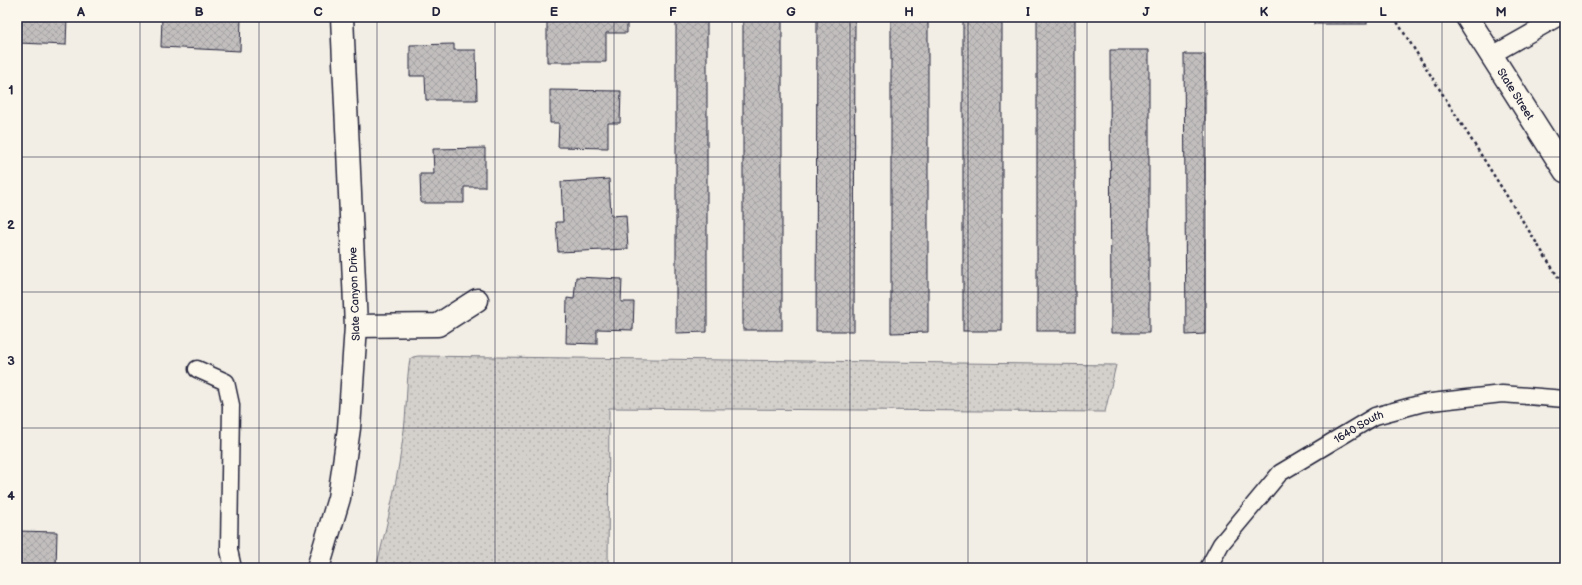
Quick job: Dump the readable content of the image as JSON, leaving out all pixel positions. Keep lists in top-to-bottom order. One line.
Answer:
{"streets":{"street":["State Street","Slate Canyon Drive"],"lane":["1640 South"]},"grid":{"columns":["A","B","C","D","E","F","G","H","I","J","K","L","M"],"rows":["1","2","3","4"]}}
